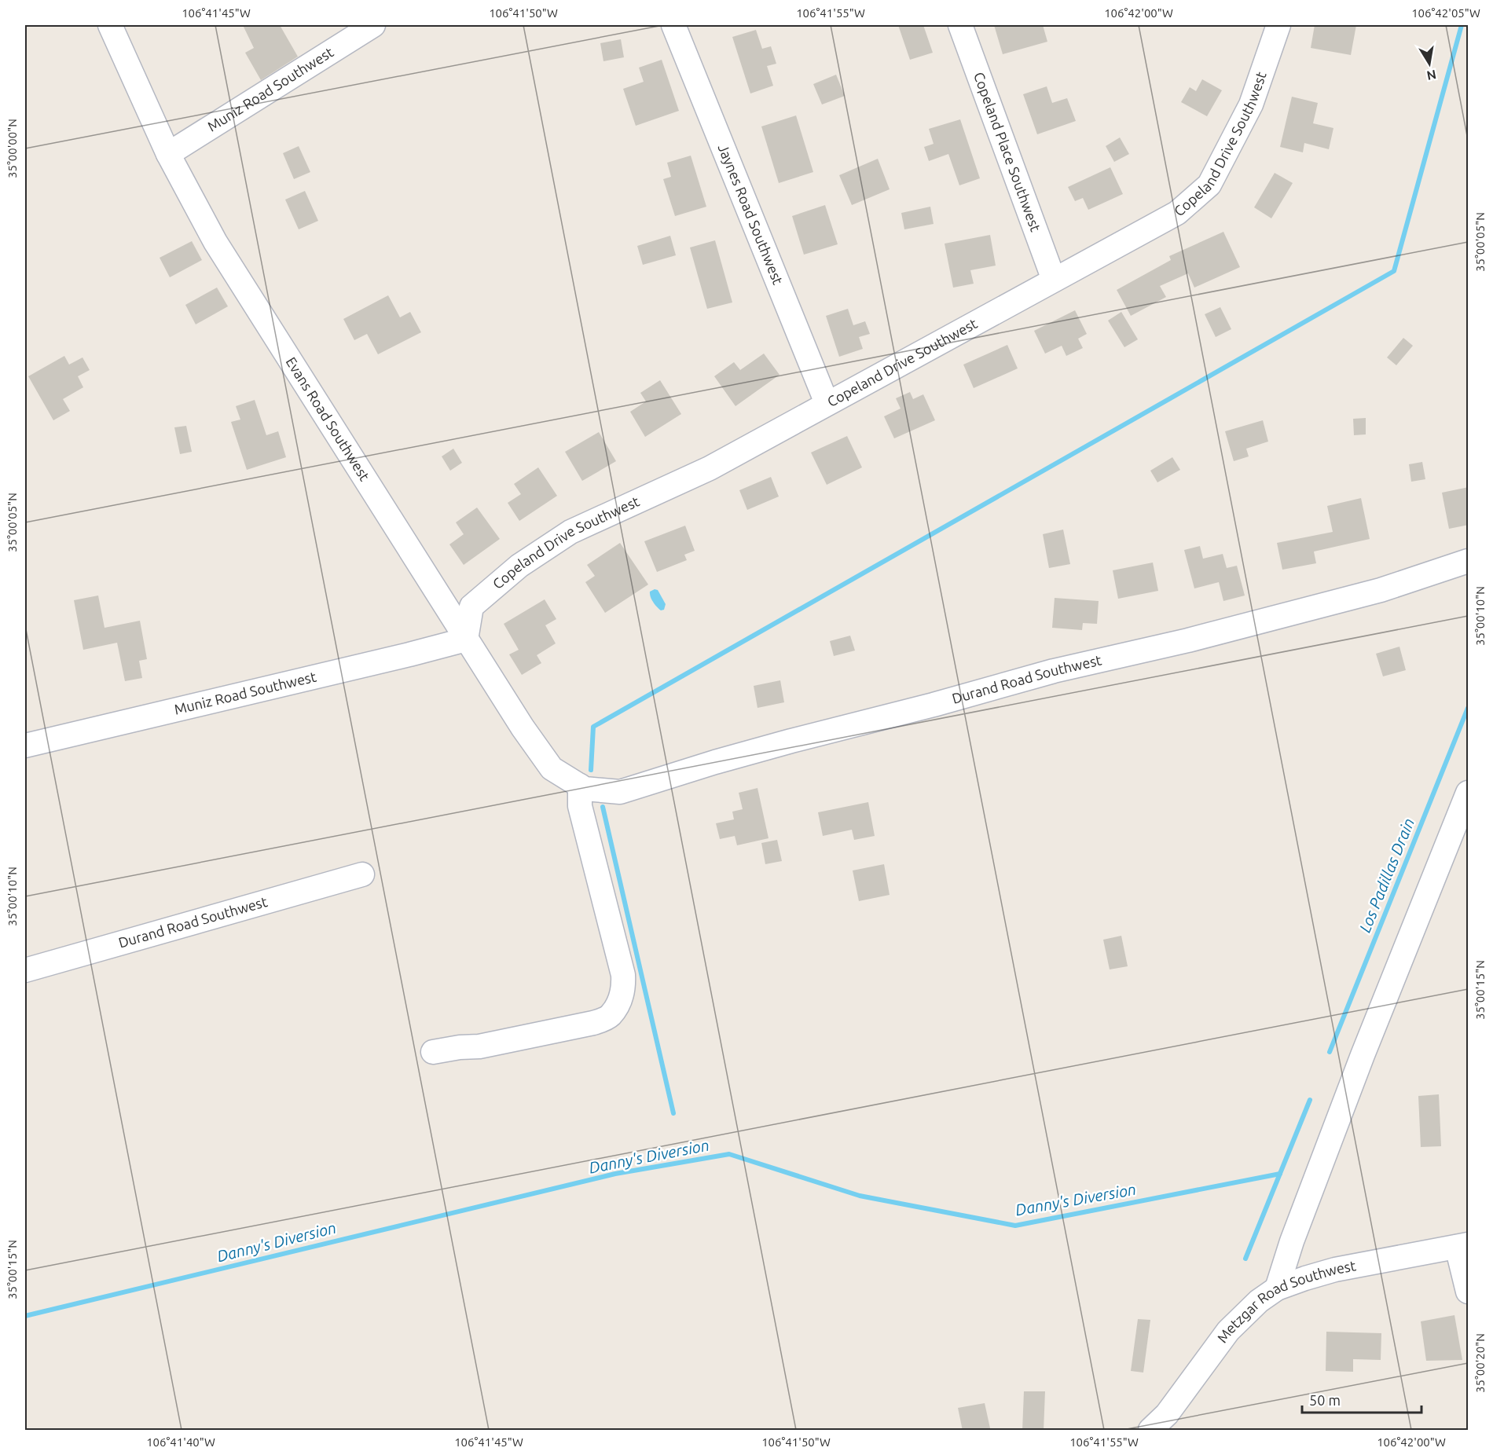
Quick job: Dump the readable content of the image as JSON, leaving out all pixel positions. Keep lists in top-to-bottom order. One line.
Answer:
{"streets":{"street":["Muniz Road Southwest","Copeland Drive Southwest","Copeland Place Southwest","Jaynes Road Southwest","Evans Road Southwest","Durand Road Southwest","Metzgar Road Southwest"]},"crossings":[["Muniz Road Southwest","Copeland Drive Southwest"],["Muniz Road Southwest","Evans Road Southwest"],["Copeland Drive Southwest","Copeland Place Southwest"],["Copeland Drive Southwest","Jaynes Road Southwest"],["Copeland Drive Southwest","Evans Road Southwest"],["Evans Road Southwest","Durand Road Southwest"]],"water":["Los Padillas Drain","Danny's Diversion"],"scale_bar":"50 m","north":"bottom","coordinates":["106°41'45\"W","106°41'50\"W","106°41'55\"W","106°42'00\"W","106°42'05\"W","35°00'00\"N","35°00'05\"N","35°00'10\"N","35°00'15\"N","35°00'20\"N","106°41'40\"W"]}
